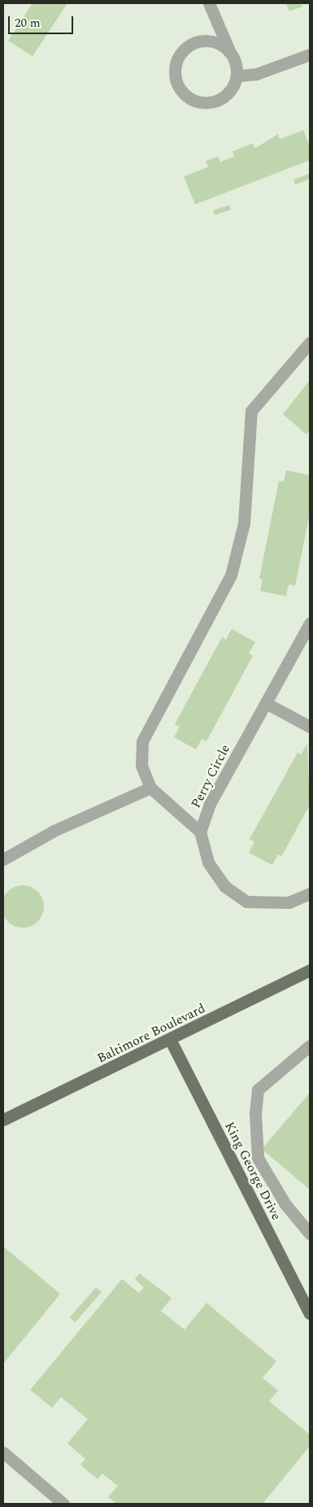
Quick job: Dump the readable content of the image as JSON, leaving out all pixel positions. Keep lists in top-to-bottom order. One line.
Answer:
{"streets":{"main road":["Baltimore Boulevard","King George Drive"],"street":["Perry Circle"]},"crossings":[["Baltimore Boulevard","King George Drive"]],"scale_bar":"20 m"}
